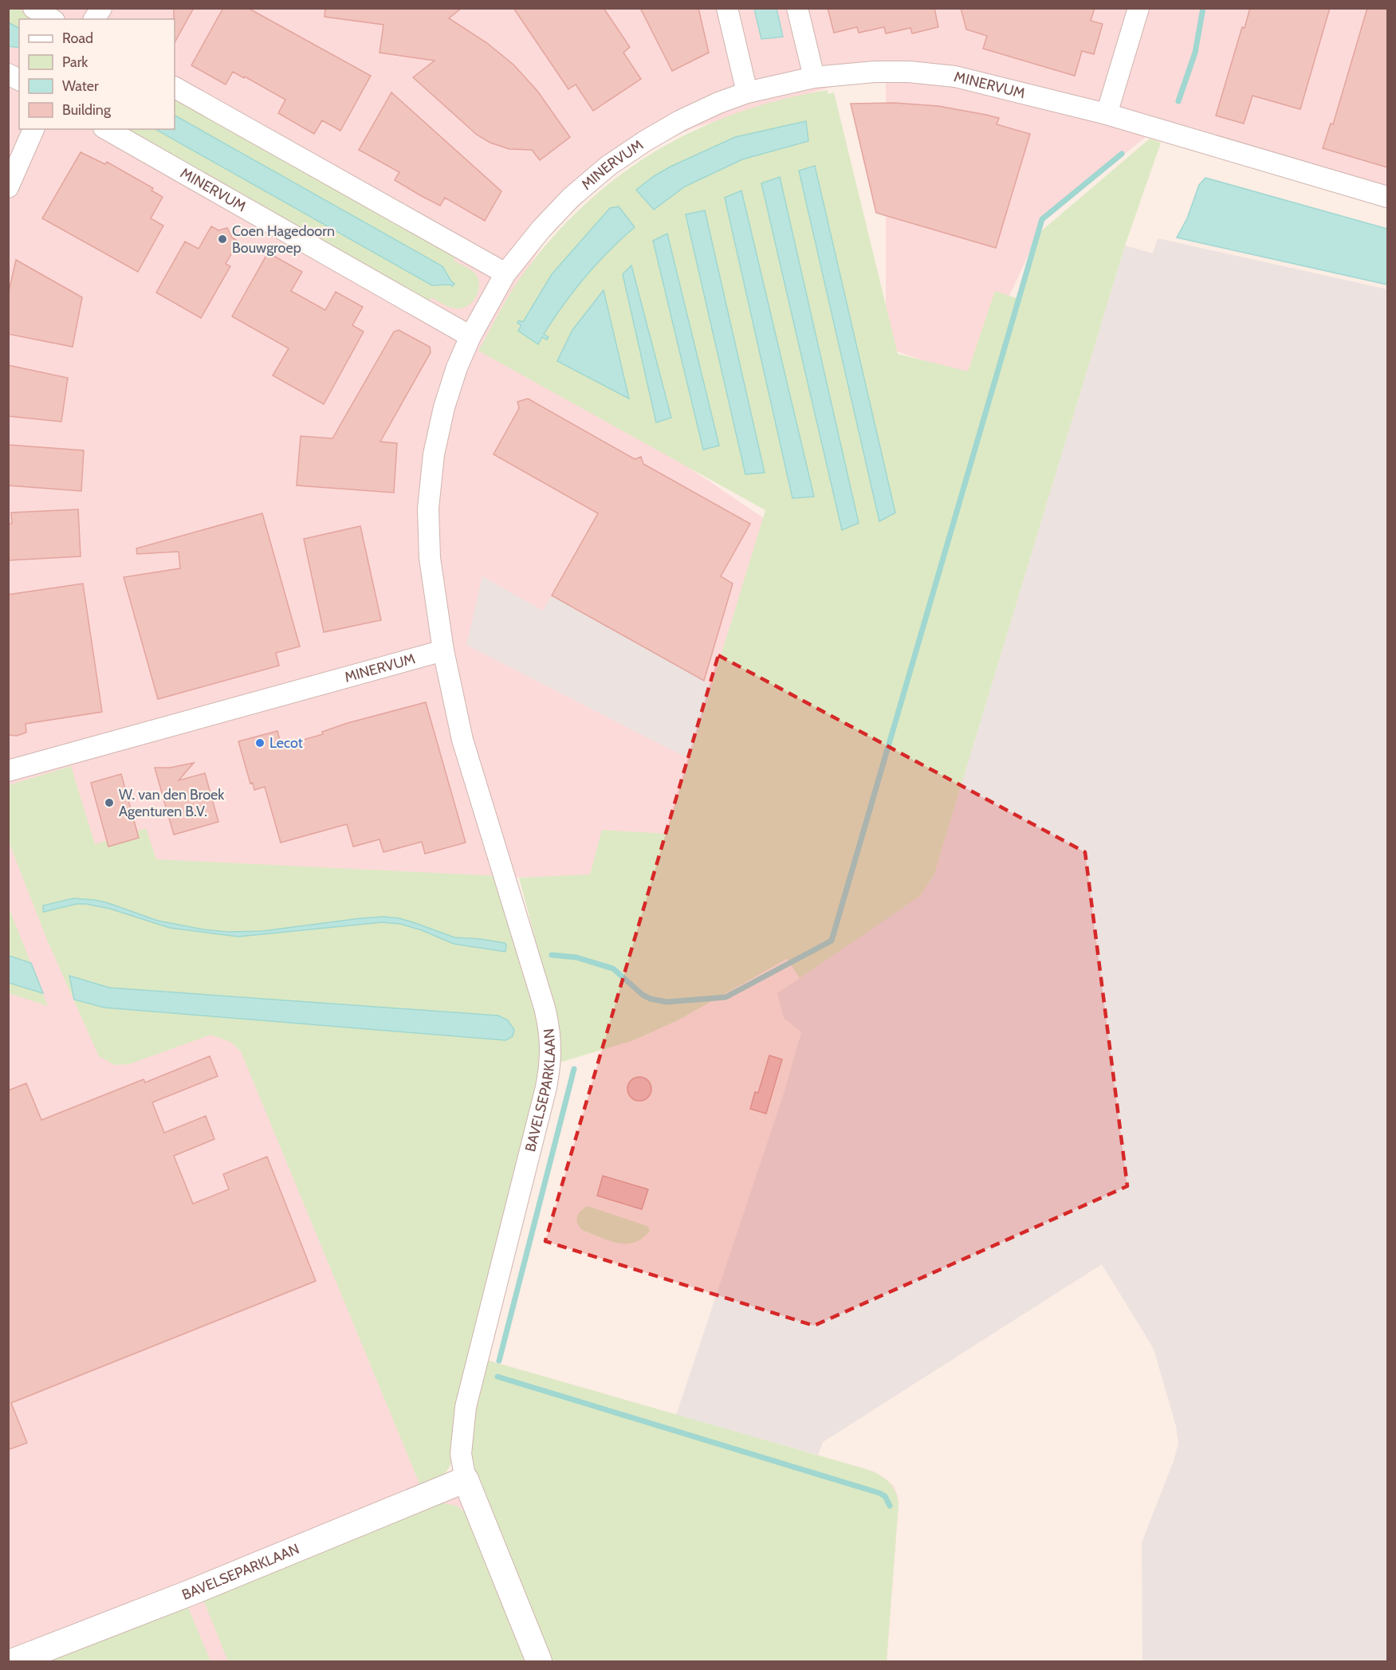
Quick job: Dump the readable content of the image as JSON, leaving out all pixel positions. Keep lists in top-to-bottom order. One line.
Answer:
{"streets":{"street":["MINERVUM","BAVELSEPARKLAAN"]},"crossings":[["MINERVUM","BAVELSEPARKLAAN"]],"places":["Coen Hagedoorn Bouwgroep","Lecot","W. van den Broek Agenturen B.V."],"legend":["Road","Park","Water","Building"]}
